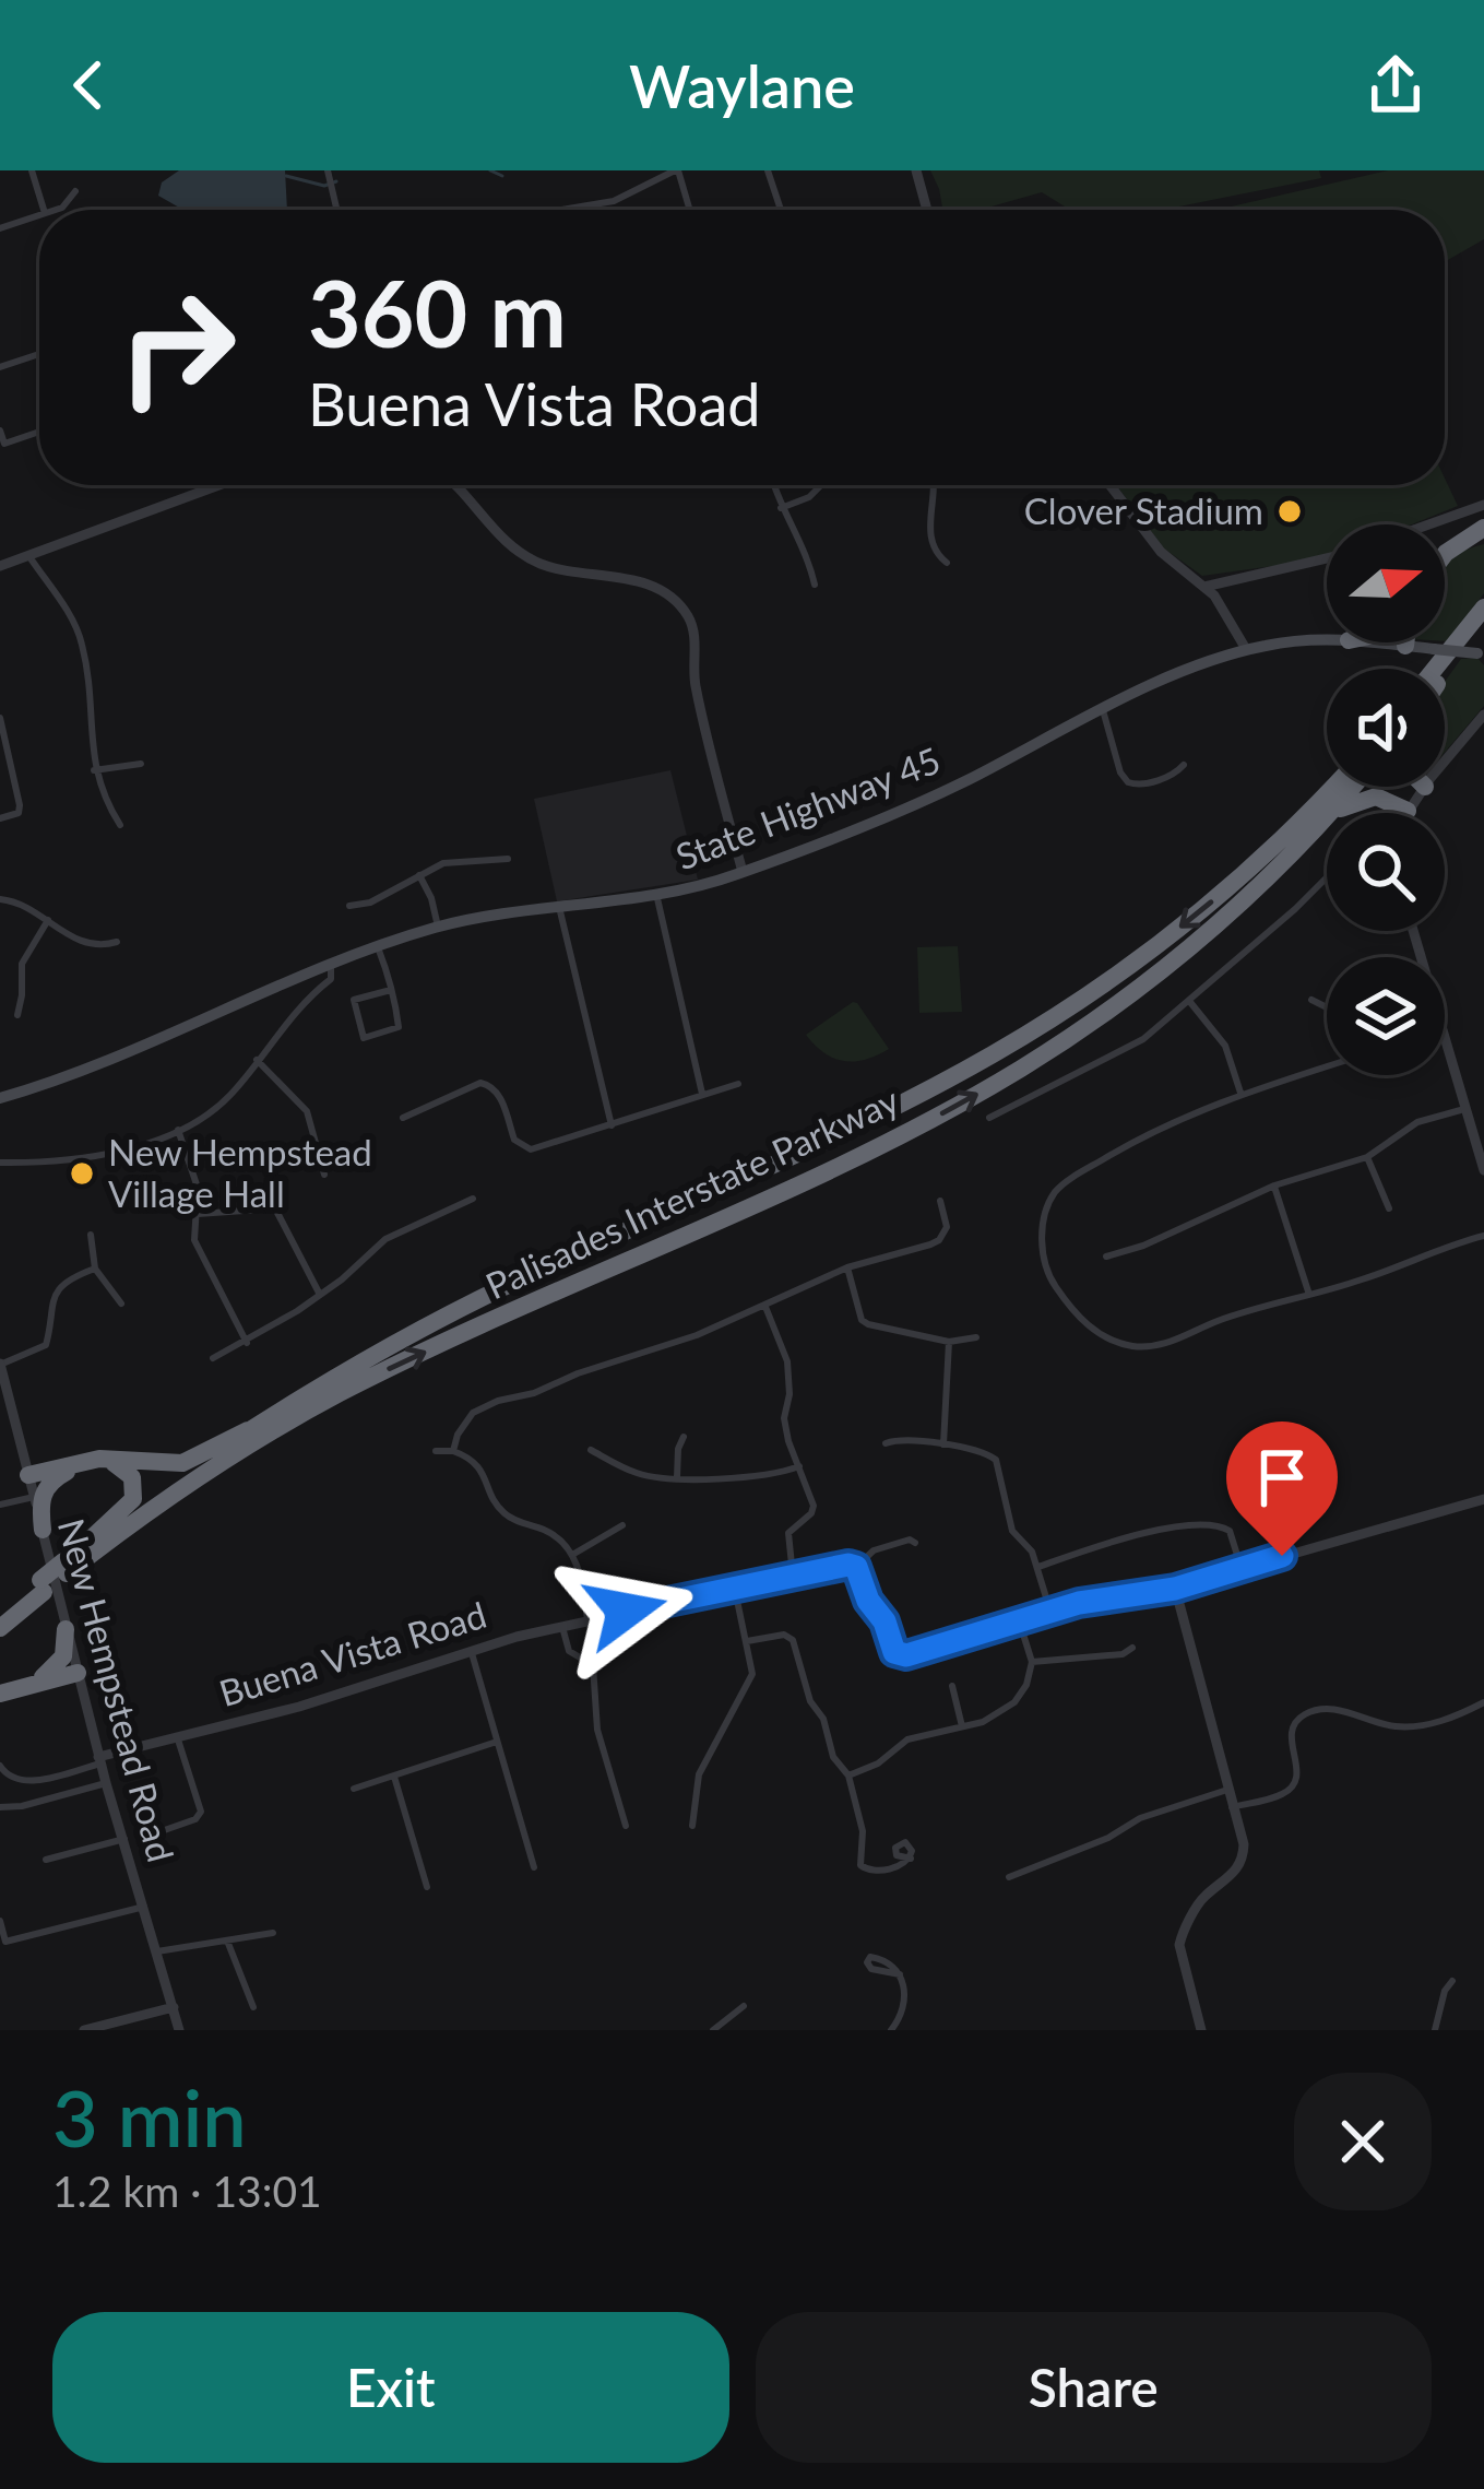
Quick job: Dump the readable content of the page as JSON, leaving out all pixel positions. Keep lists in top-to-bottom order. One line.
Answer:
{"streets":{"highway":["Palisades Interstate Parkway"],"main road":["State Highway 45"],"street":["Buena Vista Road","New Hempstead Road"]},"crossings":[["Buena Vista Road","New Hempstead Road"]],"places":["Clover Stadium","New Hempstead Village Hall"],"north":"right","page":{"header":"Waylane","turn":["360 m","Buena Vista Road"],"heading":["3 min","1.2 km · 13:01"],"buttons":["Exit","Share"]}}
